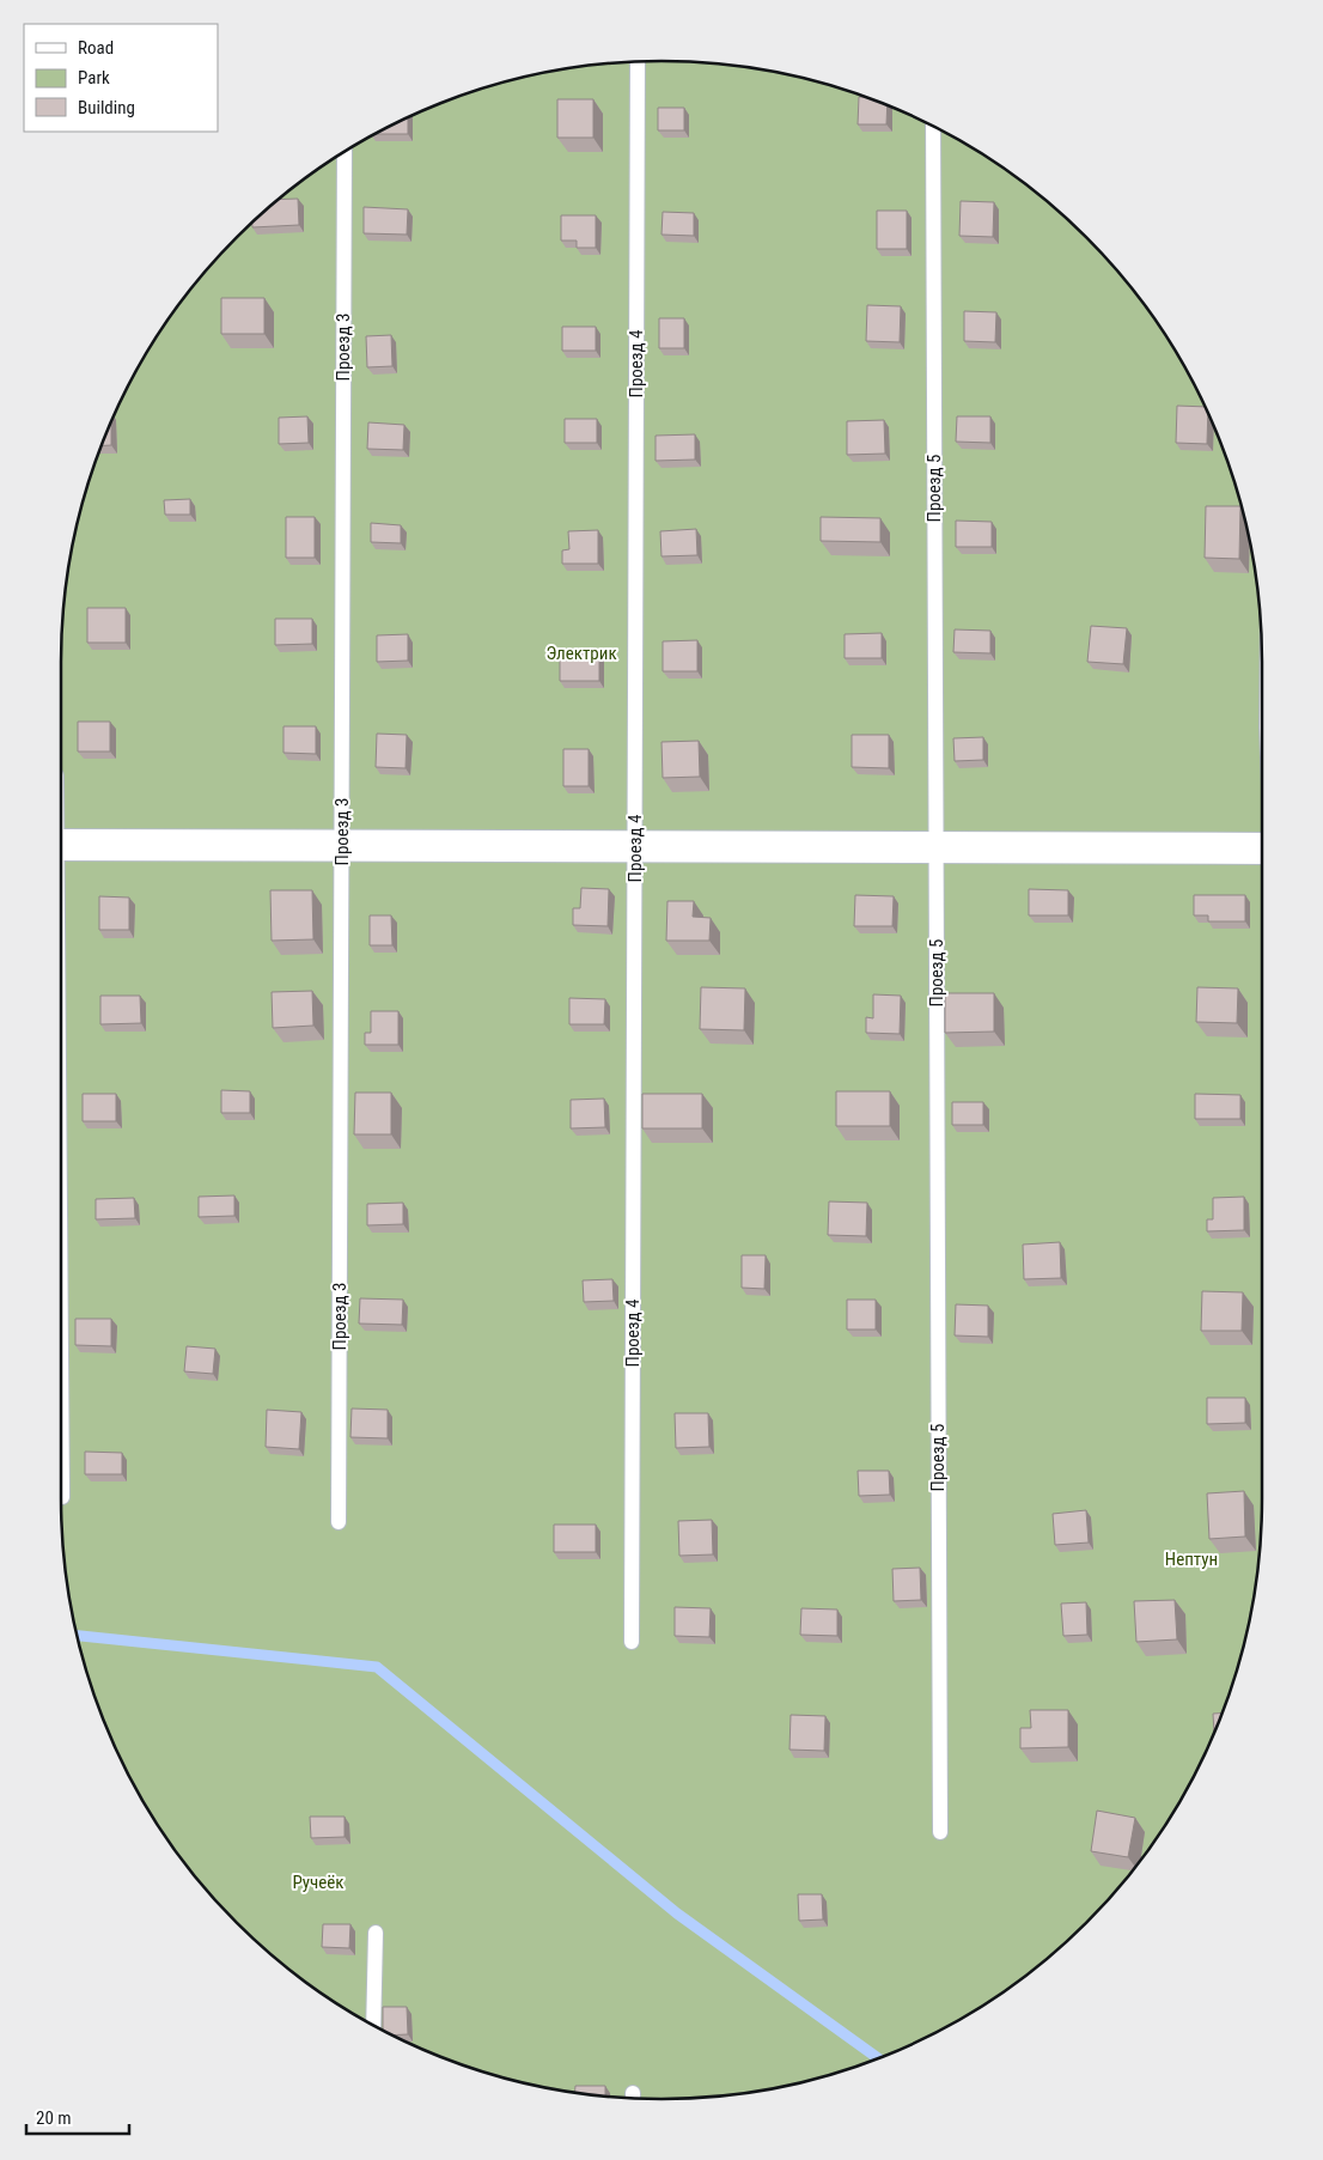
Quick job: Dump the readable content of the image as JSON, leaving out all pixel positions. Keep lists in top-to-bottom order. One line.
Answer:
{"streets":{"lane":["Проезд 3","Проезд 4","Проезд 5"]},"parks":["Электрик","Нептун","Ручеёк"],"legend":["Road","Park","Building"],"scale_bar":"20 m"}
